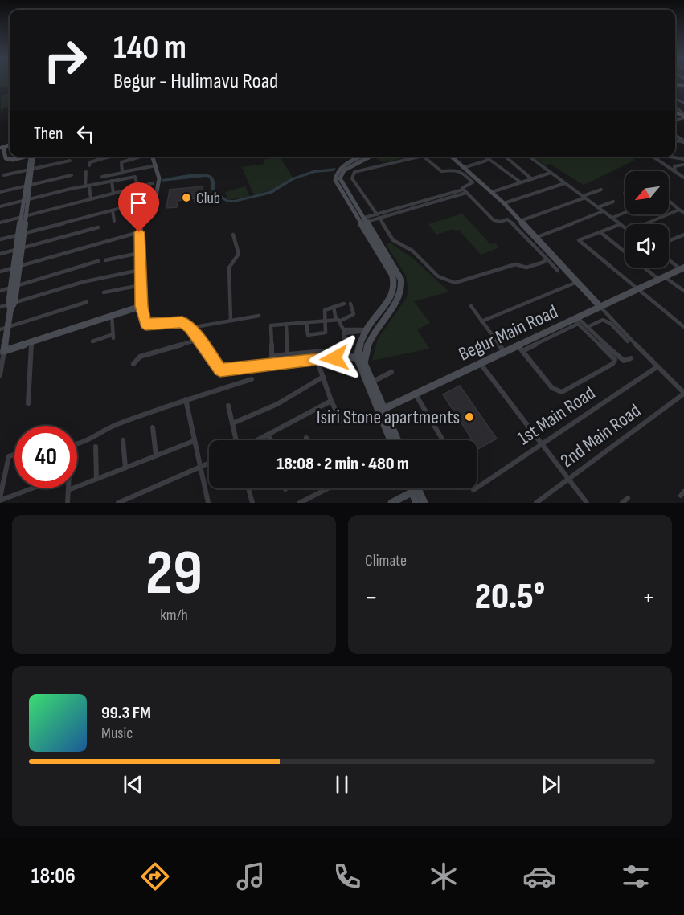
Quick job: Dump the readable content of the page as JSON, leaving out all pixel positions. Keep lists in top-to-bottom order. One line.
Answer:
{"streets":{"street":["Begur Main Road","1st Main Road","2nd Main Road"]},"places":["Club","Isiri Stone apartments"],"north":"bottom left","page":{"turn":["140 m","Begur - Hulimavu Road"],"then":"Then","limit":"40","trip":"18:08 · 2 min · 480 m","tile":[["29","km/h"],"Climate"],"heat":["−","20.5°","+"],"song":["99.3 FM","Music"],"tabs":"18:06"}}
